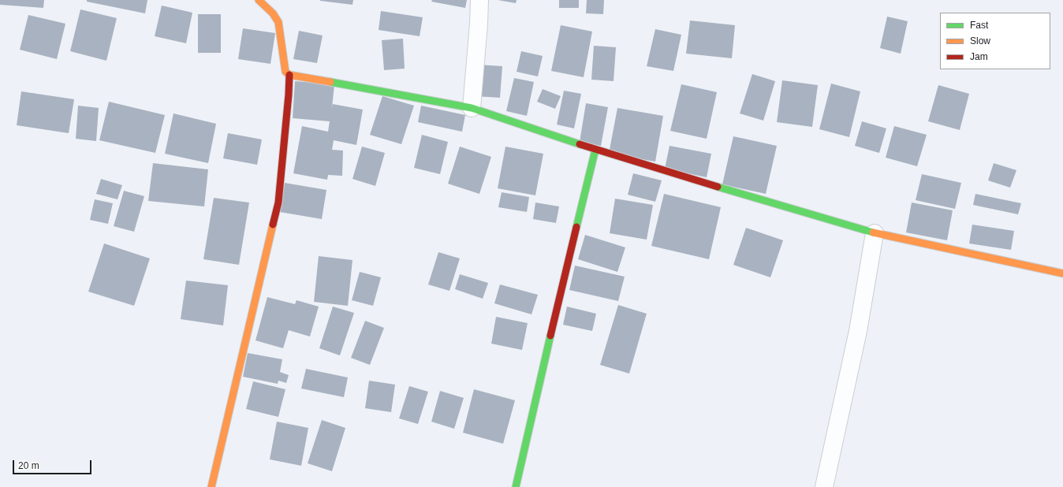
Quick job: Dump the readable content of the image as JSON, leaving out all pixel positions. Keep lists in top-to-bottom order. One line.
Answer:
{"legend":["Fast","Slow","Jam"],"scale_bar":"20 m"}
